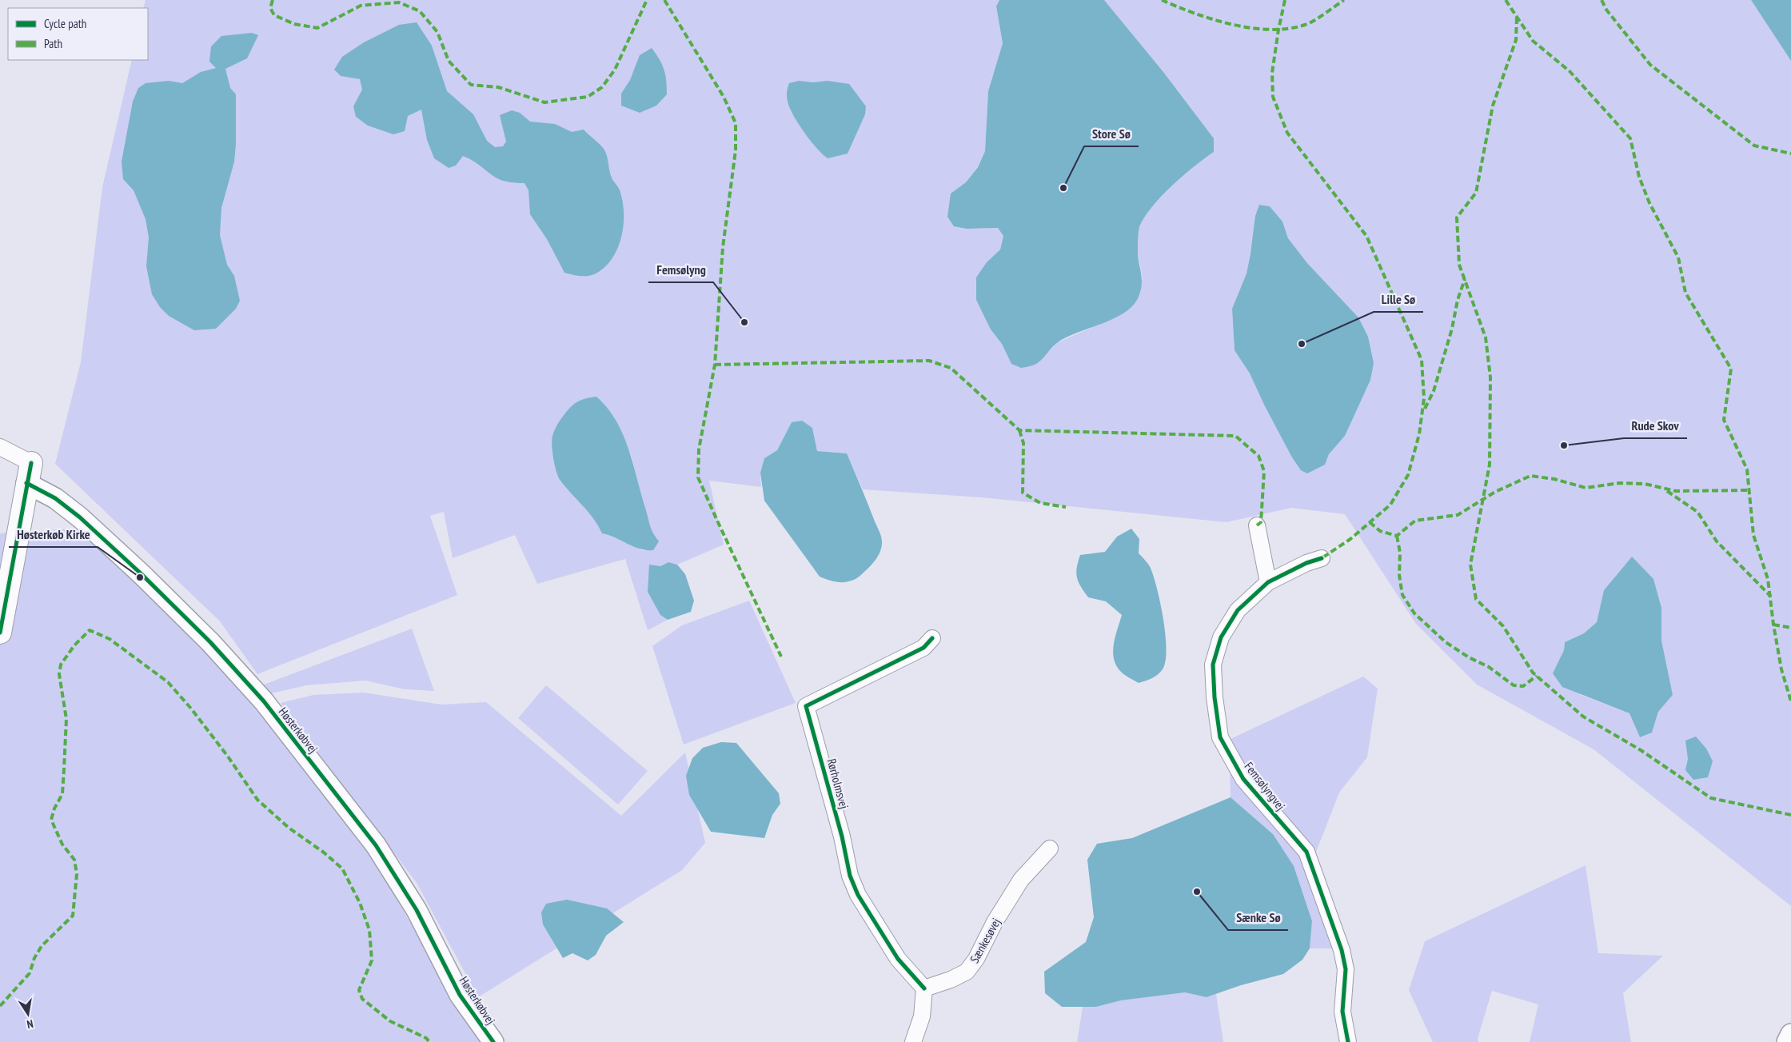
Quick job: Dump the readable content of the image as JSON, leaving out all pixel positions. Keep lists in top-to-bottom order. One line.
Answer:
{"streets":{"street":["Høsterkøbvej","Rørholmsvej","Femsølyngvej","Sænkesøvej"]},"crossings":[["Rørholmsvej","Sænkesøvej"]],"places":["Store Sø","Femsølyng","Lille Sø","Rude Skov","Høsterkøb Kirke","Sænke Sø"],"legend":["Cycle path","Path"],"north":"bottom"}
